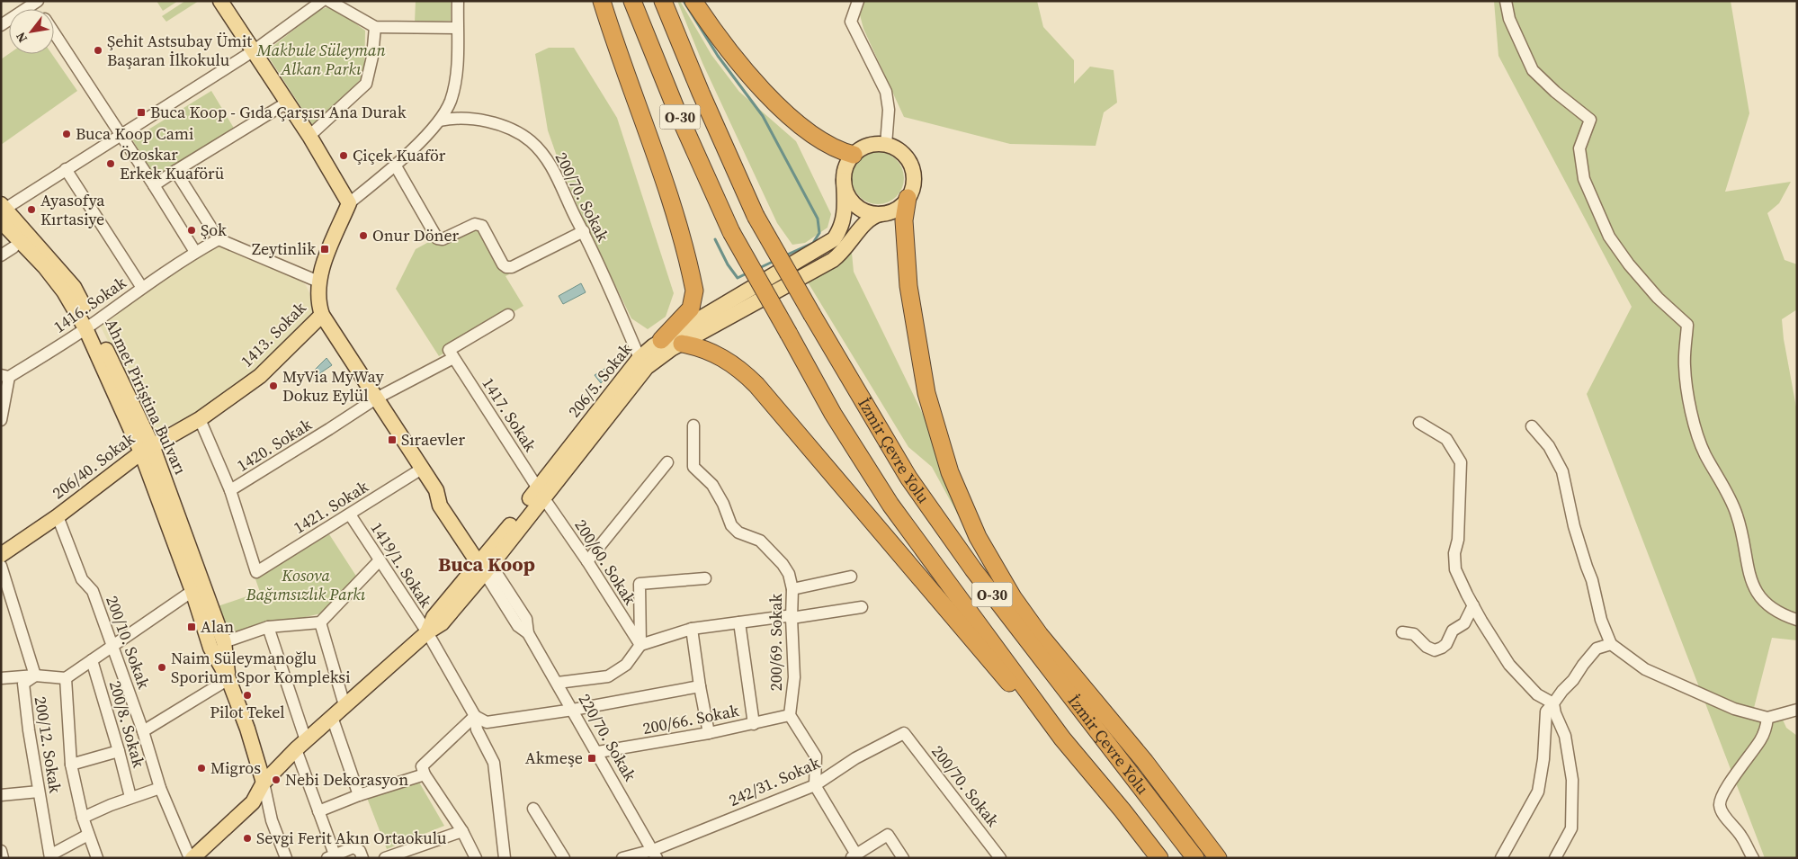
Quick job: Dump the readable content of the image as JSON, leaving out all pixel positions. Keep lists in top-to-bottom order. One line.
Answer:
{"streets":{"highway":["O-30","İzmir Çevre Yolu"],"main road":["1413. Sokak","206/5. Sokak","Ahmet Piriştina Bulvarı","206/40. Sokak"],"street":["200/70. Sokak","1416. Sokak","1417. Sokak","1420. Sokak","1421. Sokak","200/60. Sokak","1419/1. Sokak","200/10. Sokak","200/69. Sokak","200/66. Sokak","200/8. Sokak","220/70. Sokak","200/12. Sokak","242/31. Sokak"]},"crossings":[["200/70. Sokak","1413. Sokak"],["200/70. Sokak","206/5. Sokak"],["200/70. Sokak","242/31. Sokak"],["1416. Sokak","Ahmet Piriştina Bulvarı"],["1413. Sokak","Ahmet Piriştina Bulvarı"],["1413. Sokak","206/40. Sokak"],["206/5. Sokak","Ahmet Piriştina Bulvarı"],["206/5. Sokak","1417. Sokak"],["206/5. Sokak","200/60. Sokak"],["206/5. Sokak","1419/1. Sokak"],["206/5. Sokak","220/70. Sokak"],["Ahmet Piriştina Bulvarı","206/40. Sokak"],["1417. Sokak","1420. Sokak"],["1417. Sokak","200/60. Sokak"],["1420. Sokak","1421. Sokak"],["206/40. Sokak","200/10. Sokak"],["1421. Sokak","1419/1. Sokak"],["200/69. Sokak","200/66. Sokak"],["200/66. Sokak","220/70. Sokak"],["220/70. Sokak","242/31. Sokak"]],"districts":["Buca Koop"],"parks":["Makbule Süleyman Alkan Parkı","Kosova Bağımsızlık Parkı"],"places":{"other":["Şehit Astsubay Ümit Başaran İlkokulu","Buca Koop Cami","Çiçek Kuaför","Özoskar Erkek Kuaförü","Ayasofya Kırtasiye","Şok","Onur Döner","MyVia MyWay Dokuz Eylül","Naim Süleymanoğlu Sporium Spor Kompleksi","Pilot Tekel","Migros","Nebi Dekorasyon","Sevgi Ferit Akın Ortaokulu"],"transit":["Buca Koop - Gıda Çarşısı Ana Durak","Zeytinlik","Sıraevler","Alan","Akmeşe"]},"north":"bottom left"}
